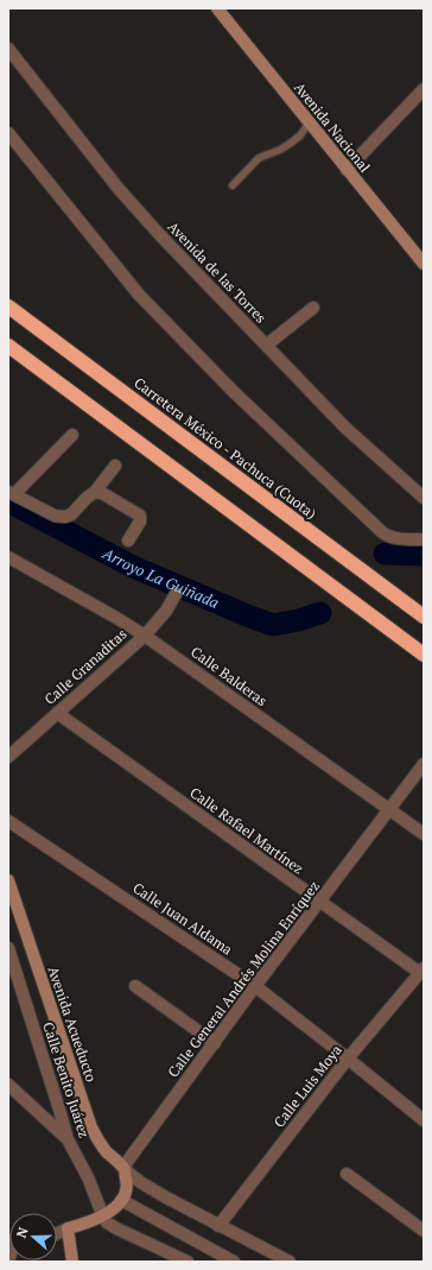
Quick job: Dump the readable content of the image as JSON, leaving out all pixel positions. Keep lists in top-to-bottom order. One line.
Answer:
{"streets":{"highway":["Carretera México - Pachuca (Cuota)"],"main road":["Avenida Nacional","Calle General Andrés Molina Enríquez","Avenida Acueducto"],"street":["Avenida de las Torres","Calle Granaditas","Calle Balderas","Calle Rafael Martínez","Calle Juan Aldama","Calle Benito Juárez","Calle Luis Moya"]},"crossings":[["Calle Granaditas","Calle Balderas"],["Calle Granaditas","Calle Rafael Martínez"],["Calle Balderas","Calle General Andrés Molina Enríquez"],["Calle Rafael Martínez","Calle General Andrés Molina Enríquez"],["Calle Rafael Martínez","Calle Luis Moya"],["Calle Juan Aldama","Calle General Andrés Molina Enríquez"],["Calle Juan Aldama","Calle Luis Moya"],["Calle General Andrés Molina Enríquez","Avenida Acueducto"]],"water":["Arroyo La Guiñada"],"north":"left"}
